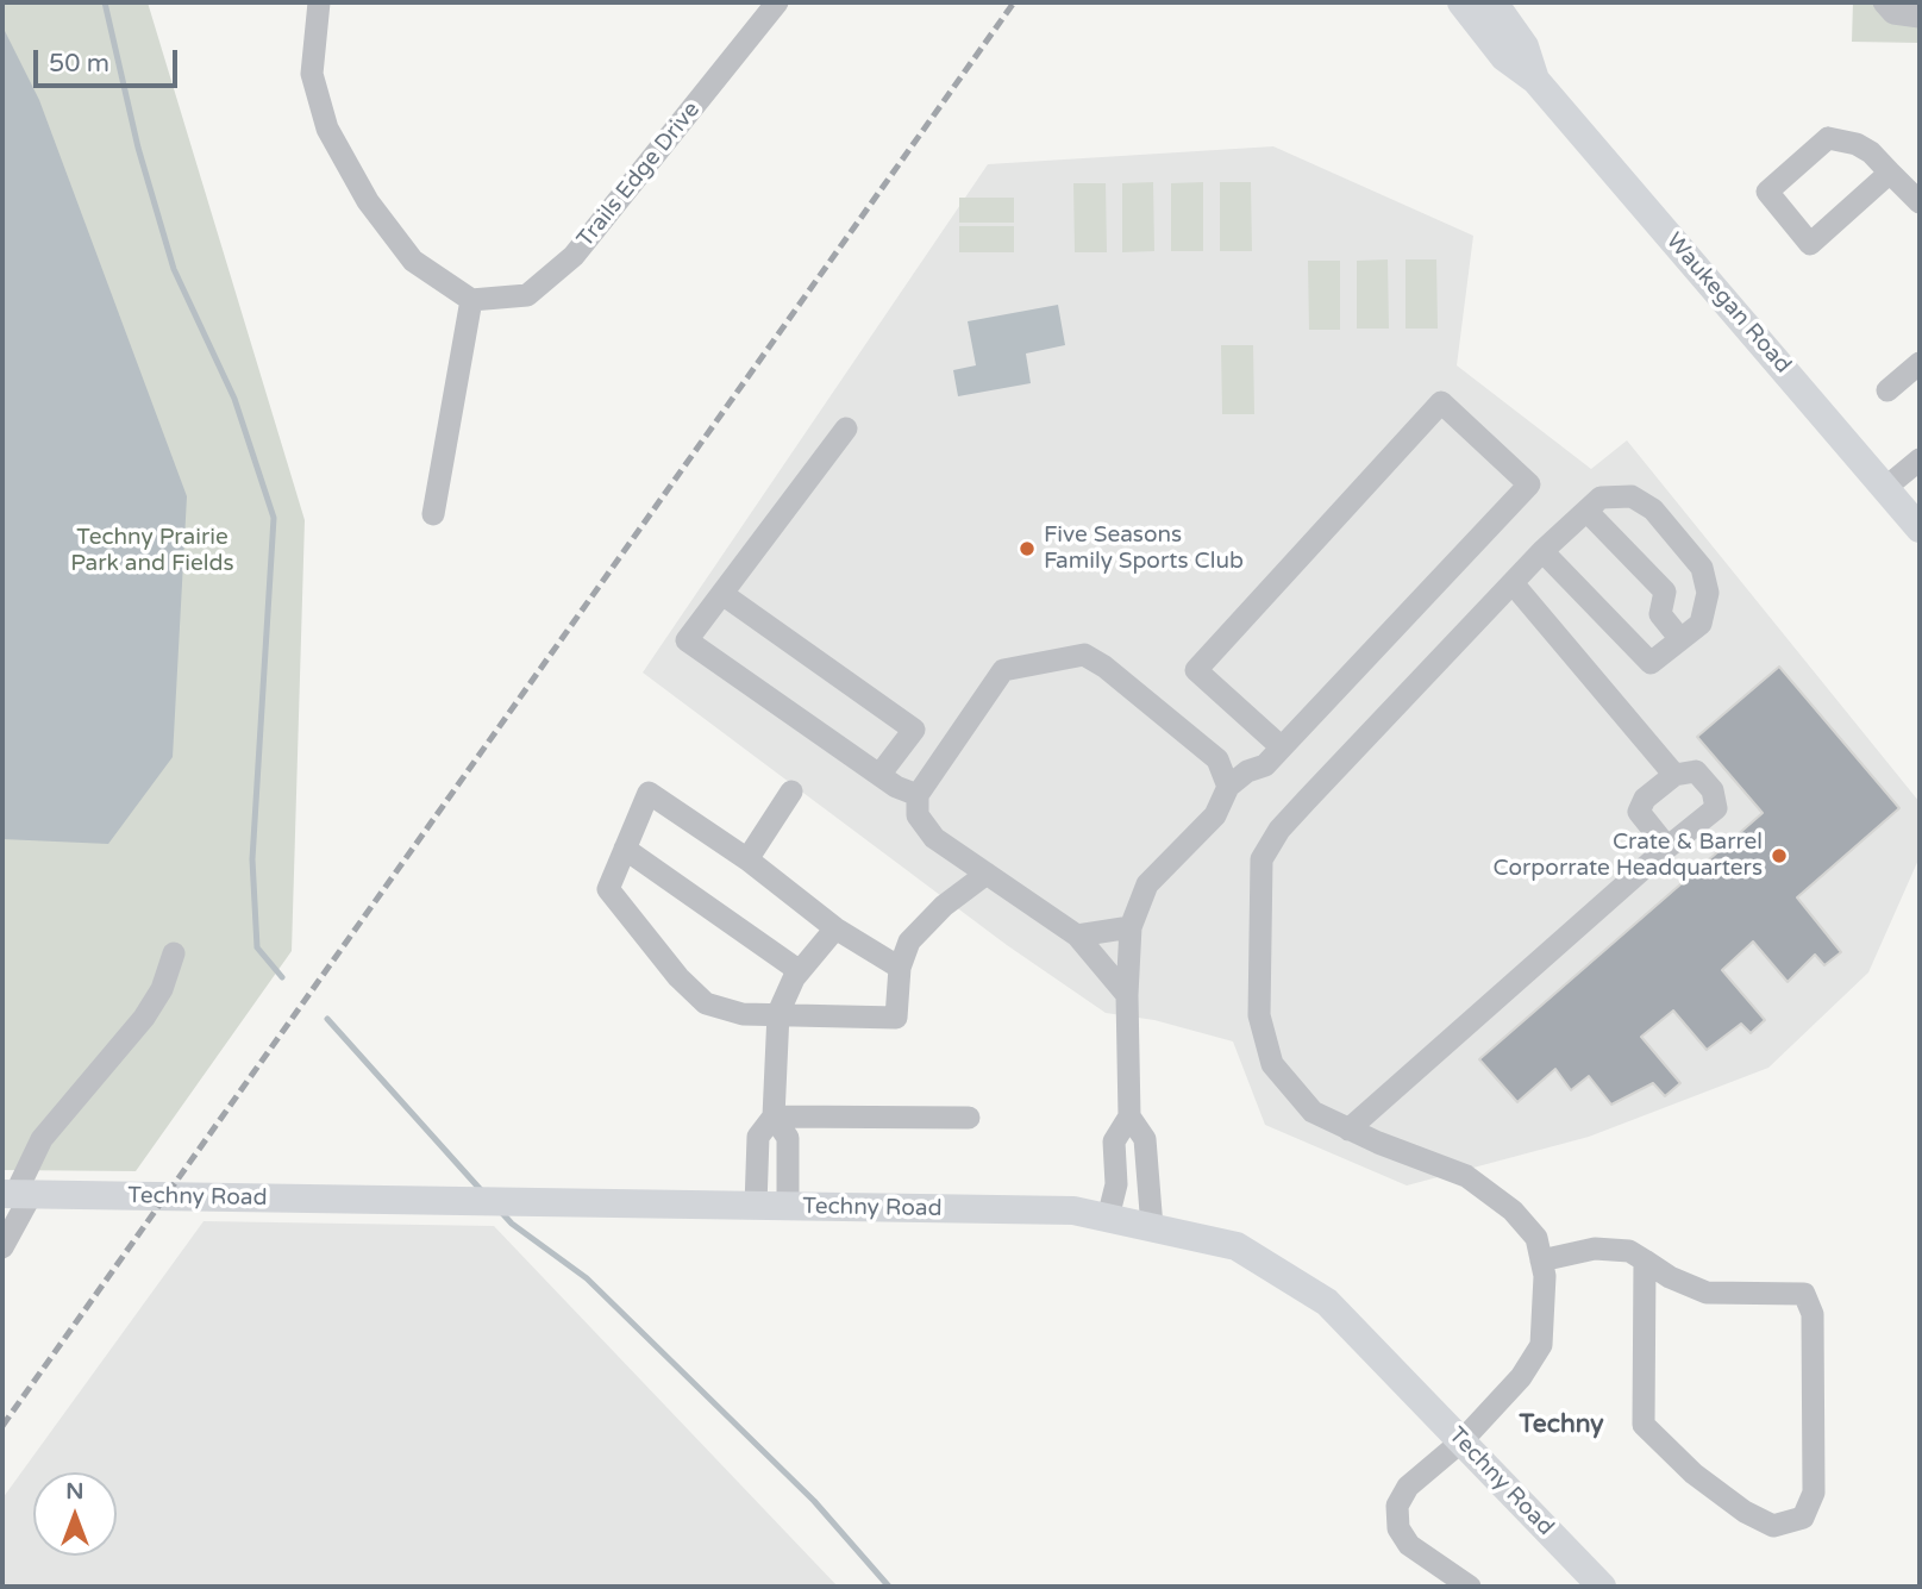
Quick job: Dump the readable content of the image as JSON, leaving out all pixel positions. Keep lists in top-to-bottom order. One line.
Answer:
{"streets":{"main road":["Waukegan Road","Techny Road"],"street":["Trails Edge Drive"]},"districts":["Techny"],"parks":["Techny Prairie Park and Fields"],"places":["Five Seasons Family Sports Club","Crate & Barrel Corporrate Headquarters"],"scale_bar":"50 m","north":"top"}
